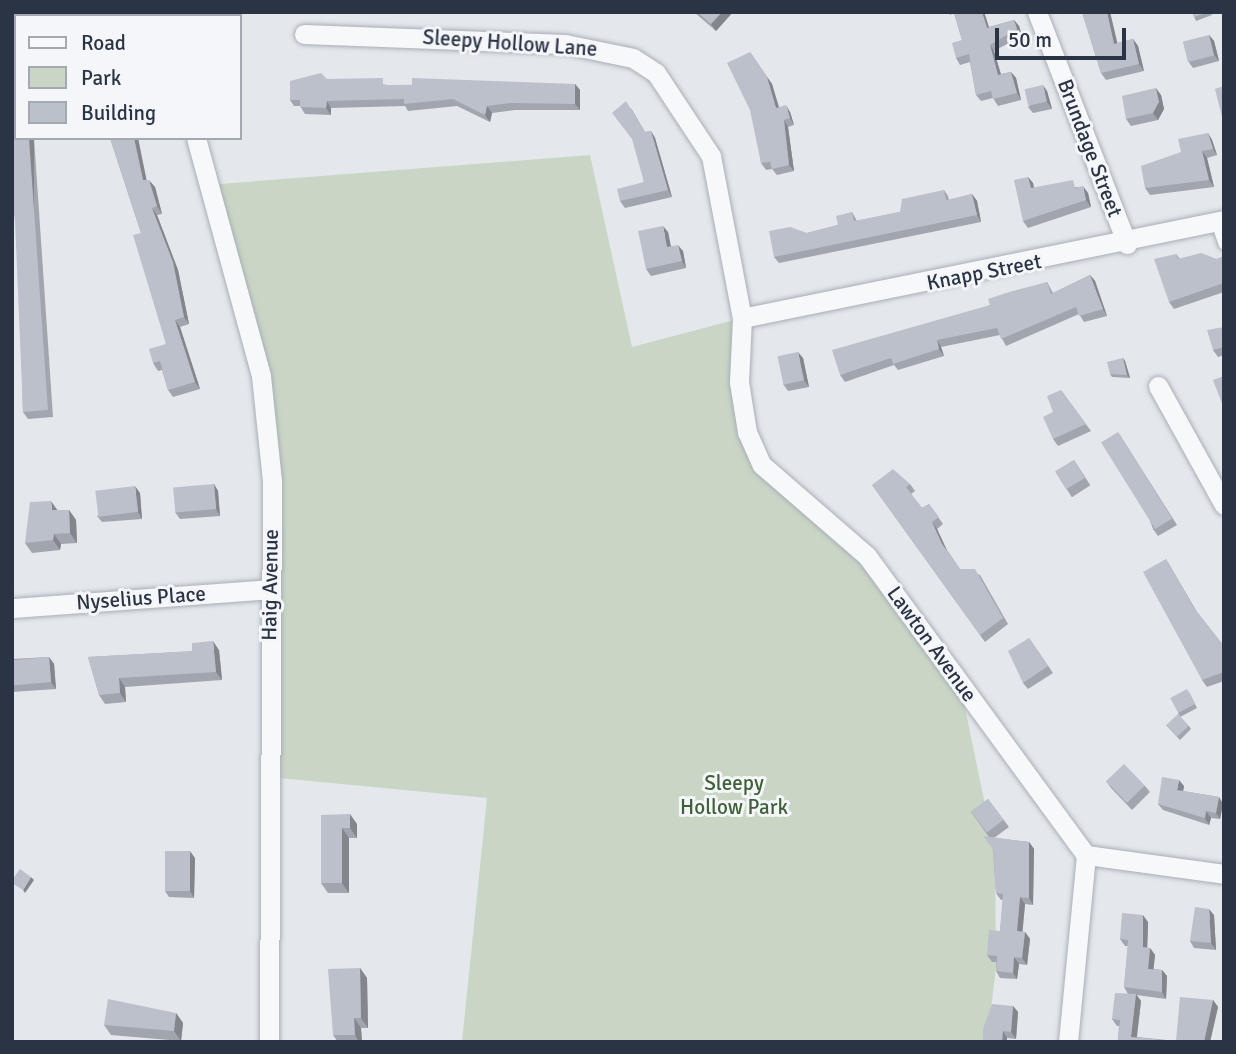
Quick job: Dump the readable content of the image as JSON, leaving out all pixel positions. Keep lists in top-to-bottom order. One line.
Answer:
{"streets":{"street":["Sleepy Hollow Lane","Brundage Street","Knapp Street","Haig Avenue","Nyselius Place","Lawton Avenue"]},"crossings":[["Sleepy Hollow Lane","Knapp Street"],["Sleepy Hollow Lane","Lawton Avenue"],["Brundage Street","Knapp Street"],["Knapp Street","Lawton Avenue"],["Haig Avenue","Nyselius Place"]],"parks":["Sleepy Hollow Park"],"legend":["Road","Park","Building"],"scale_bar":"50 m"}
